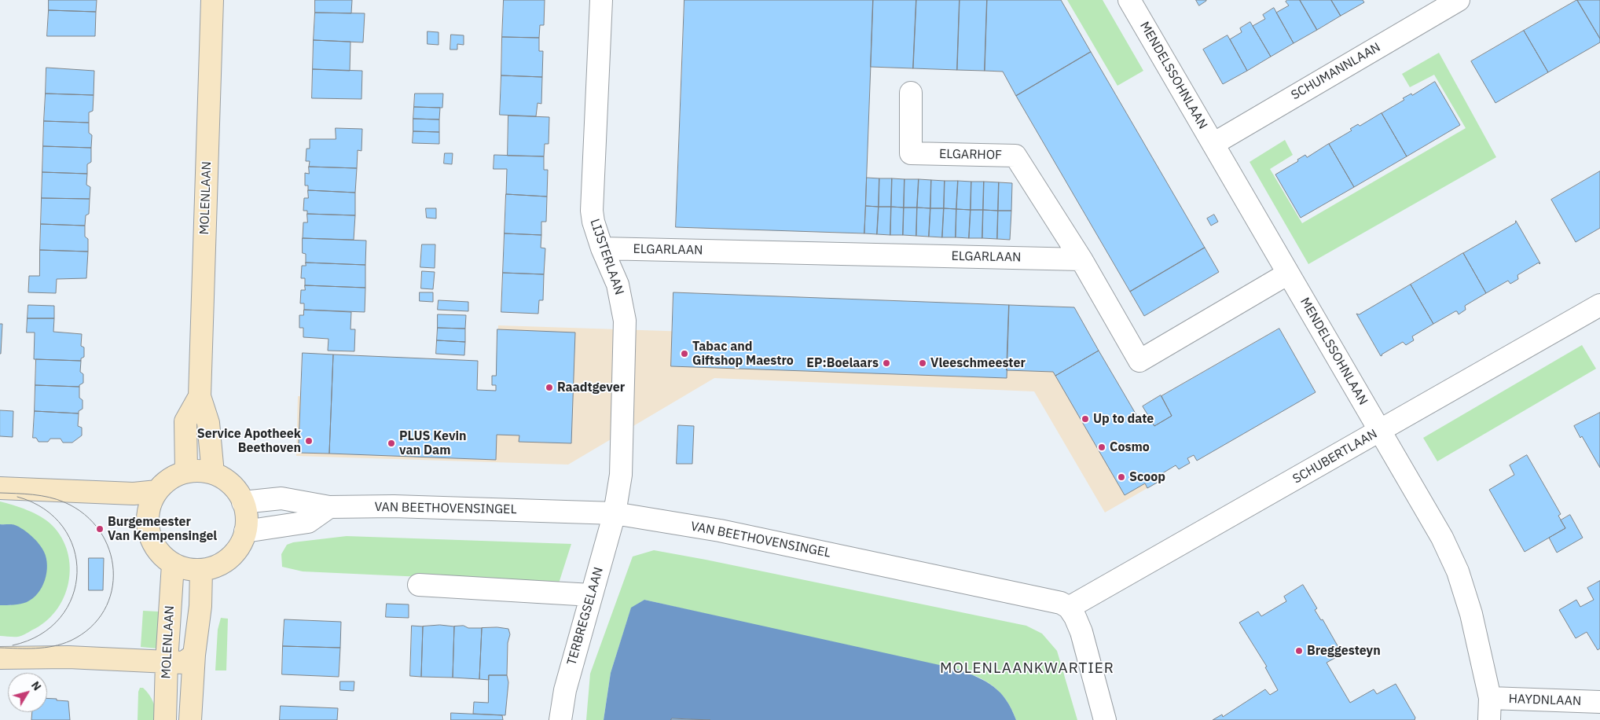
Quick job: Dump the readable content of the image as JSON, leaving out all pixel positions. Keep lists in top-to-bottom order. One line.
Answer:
{"streets":{"main road":["MOLENLAAN"],"street":["SCHUMANNLAAN","MENDELSSOHNLAAN","ELGARHOF","ELGARLAAN","LIJSTERLAAN","SCHUBERTLAAN","VAN BEETHOVENSINGEL","TERBREGSELAAN","HAYDNLAAN"]},"crossings":[["SCHUMANNLAAN","MENDELSSOHNLAAN"],["MENDELSSOHNLAAN","SCHUBERTLAAN"],["MENDELSSOHNLAAN","HAYDNLAAN"],["ELGARHOF","ELGARLAAN"],["MOLENLAAN","VAN BEETHOVENSINGEL"],["ELGARLAAN","LIJSTERLAAN"],["LIJSTERLAAN","VAN BEETHOVENSINGEL"],["LIJSTERLAAN","TERBREGSELAAN"],["SCHUBERTLAAN","VAN BEETHOVENSINGEL"],["VAN BEETHOVENSINGEL","TERBREGSELAAN"]],"districts":["MOLENLAANKWARTIER"],"places":["Tabac and Giftshop Maestro","EP:Boelaars","Vleeschmeester","Raadtgever","Up to date","Service Apotheek Beethoven","PLUS Kevin van Dam","Cosmo","Scoop","Burgemeester Van Kempensingel","Breggesteyn"],"north":"top right"}
